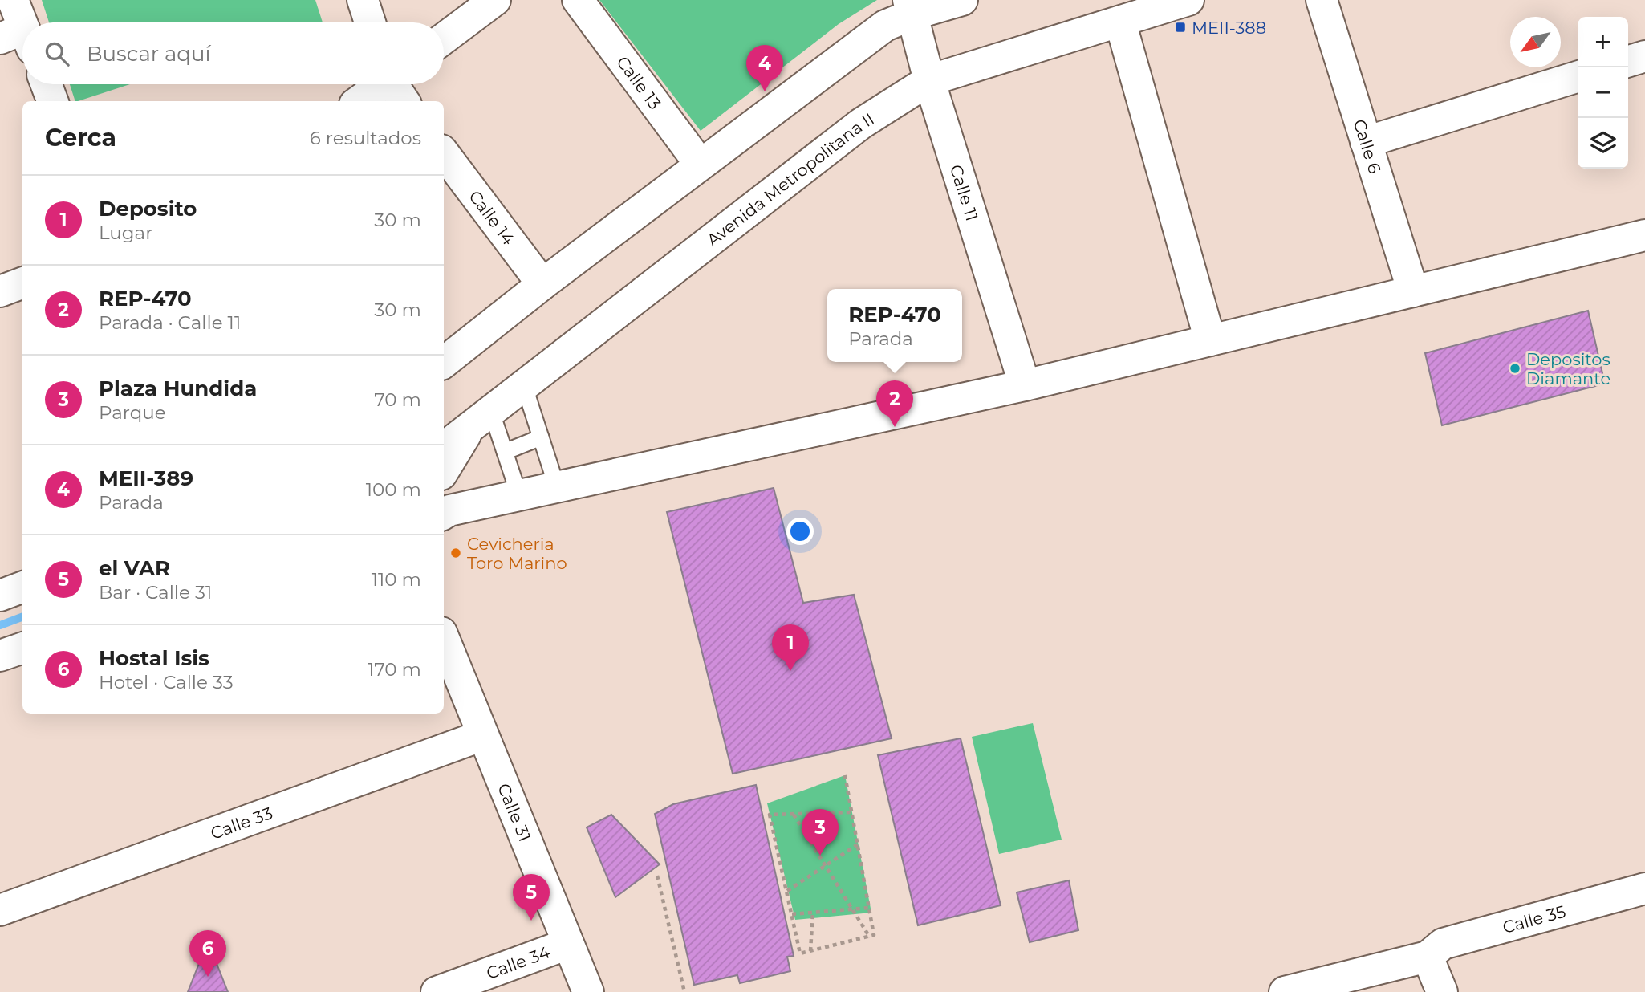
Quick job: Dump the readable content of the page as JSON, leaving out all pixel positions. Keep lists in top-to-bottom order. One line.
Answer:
{"streets":{"street":["Calle 13","Calle 6","Avenida Metropolitana II","Calle 11","Calle 14","Calle 31","Calle 33","Calle 35","Calle 34"]},"crossings":[["Avenida Metropolitana II","Calle 11"],["Calle 31","Calle 33"],["Calle 31","Calle 34"]],"places":{"transit":["MEII-388"],"other":["Depositos Diamante","Cevicheria Toro Marino"]},"north":"bottom left","page":{"map_buttons":["+","−"],"search":"Buscar aquí","pins":["4","2","1","3","5","6"],"heading":["Cerca","6 resultados"],"list":[{"mark":"1","name":"Deposito","note":"Lugar","value":"30 m"},{"mark":"2","name":"REP-470","note":"Parada · Calle 11","value":"30 m"},{"mark":"3","name":"Plaza Hundida","note":"Parque","value":"70 m"},{"mark":"4","name":"MEII-389","note":"Parada","value":"100 m"},{"mark":"5","name":"el VAR","note":"Bar · Calle 31","value":"110 m"},{"mark":"6","name":"Hostal Isis","note":"Hotel · Calle 33","value":"170 m"}],"popup":["REP-470","Parada"]}}
